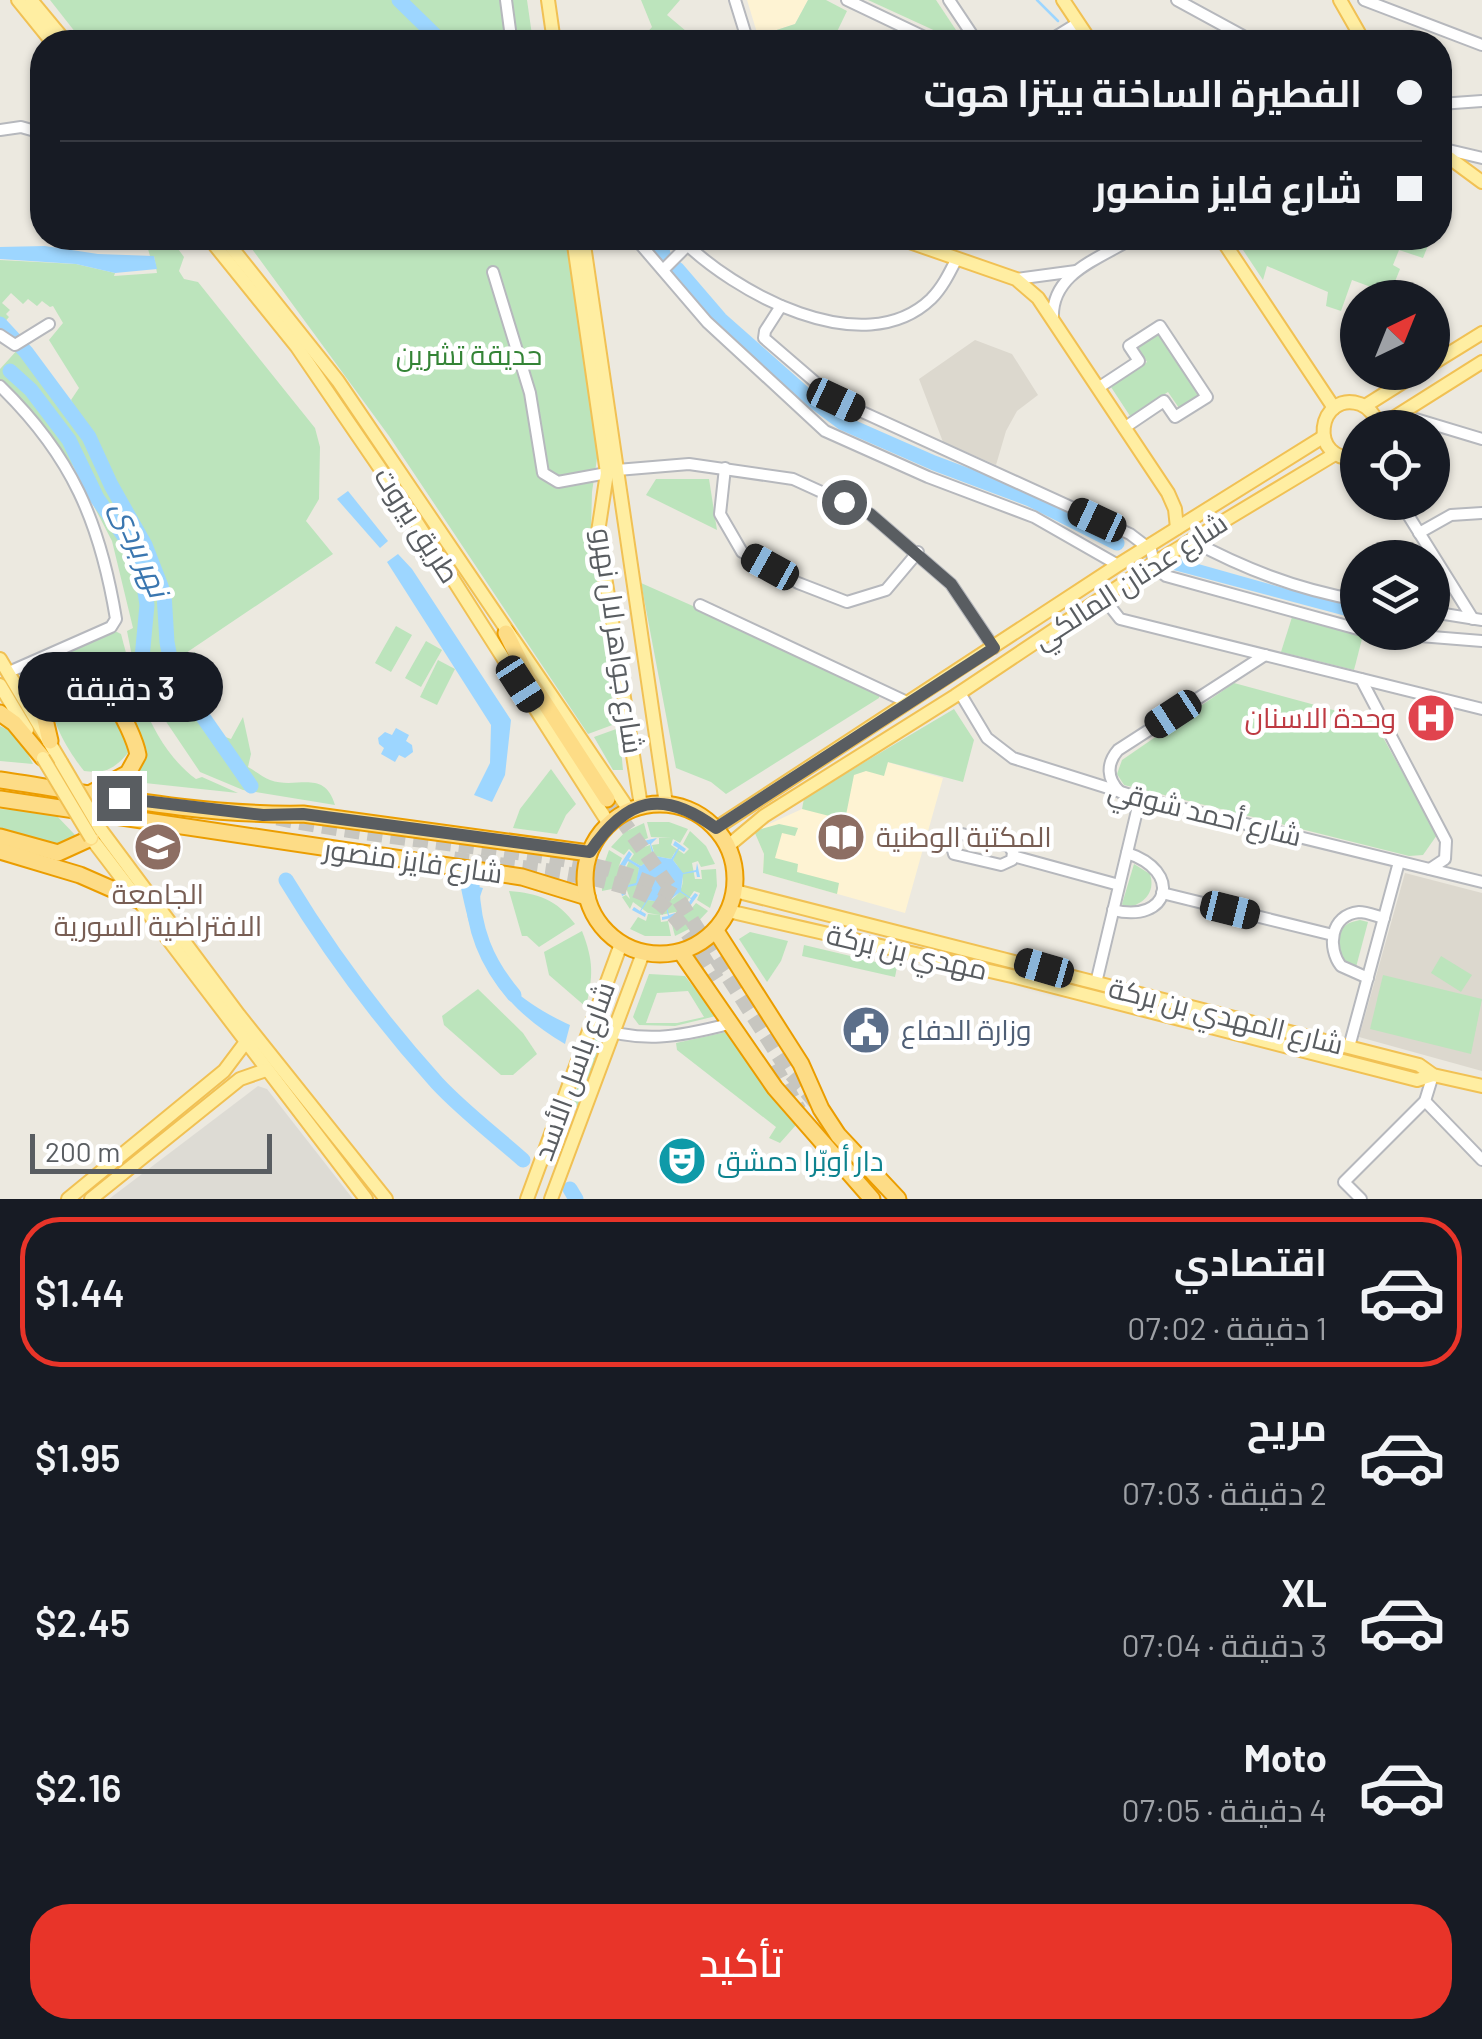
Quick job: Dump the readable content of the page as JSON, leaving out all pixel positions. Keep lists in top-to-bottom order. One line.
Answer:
{"streets":{"highway":["شارع فايز منصور"],"main road":["طريق بيروت","شارع عدنان المالكي","شارع جواهر لال نهرو","مهدي بن بركة","شارع المهدي بن بركة","شارع باسل الأسد"],"street":["شارع أحمد شوقي"]},"crossings":[["طريق بيروت","شارع عدنان المالكي"],["طريق بيروت","شارع جواهر لال نهرو"],["طريق بيروت","شارع فايز منصور"],["طريق بيروت","مهدي بن بركة"],["طريق بيروت","شارع المهدي بن بركة"],["طريق بيروت","شارع باسل الأسد"],["شارع عدنان المالكي","شارع جواهر لال نهرو"],["شارع عدنان المالكي","شارع أحمد شوقي"],["شارع عدنان المالكي","شارع فايز منصور"],["شارع عدنان المالكي","مهدي بن بركة"],["شارع عدنان المالكي","شارع المهدي بن بركة"],["شارع عدنان المالكي","شارع باسل الأسد"],["شارع جواهر لال نهرو","شارع فايز منصور"],["شارع جواهر لال نهرو","مهدي بن بركة"],["شارع جواهر لال نهرو","شارع المهدي بن بركة"],["شارع جواهر لال نهرو","شارع باسل الأسد"],["شارع فايز منصور","مهدي بن بركة"],["شارع فايز منصور","شارع المهدي بن بركة"],["شارع فايز منصور","شارع باسل الأسد"],["مهدي بن بركة","شارع المهدي بن بركة"],["مهدي بن بركة","شارع باسل الأسد"],["شارع المهدي بن بركة","شارع باسل الأسد"]],"water":["نهر بردى"],"parks":["حديقة تشرين"],"places":{"hospital":["وحدة الاسنان"],"library":["المكتبة الوطنية"],"school or university":["الجامعة الافتراضية السورية"],"public building":["وزارة الدفاع"],"theatre":["دار أوبّرا دمشق"]},"scale_bar":"200 m","north":"top right","page":{"banner":["الفطيرة الساخنة بيتزا هوت","شارع فايز منصور"],"bubble":"3 دقيقة","scale":"200 m","list":[{"name":"اقتصادي","note":"1 دقيقة · 07:02","value":"$1.44"},{"name":"مريح","note":"2 دقيقة · 07:03","value":"$1.95"},{"name":"XL","note":"3 دقيقة · 07:04","value":"$2.45"},{"name":"Moto","note":"4 دقيقة · 07:05","value":"$2.16"}],"buttons":"تأكيد"}}
